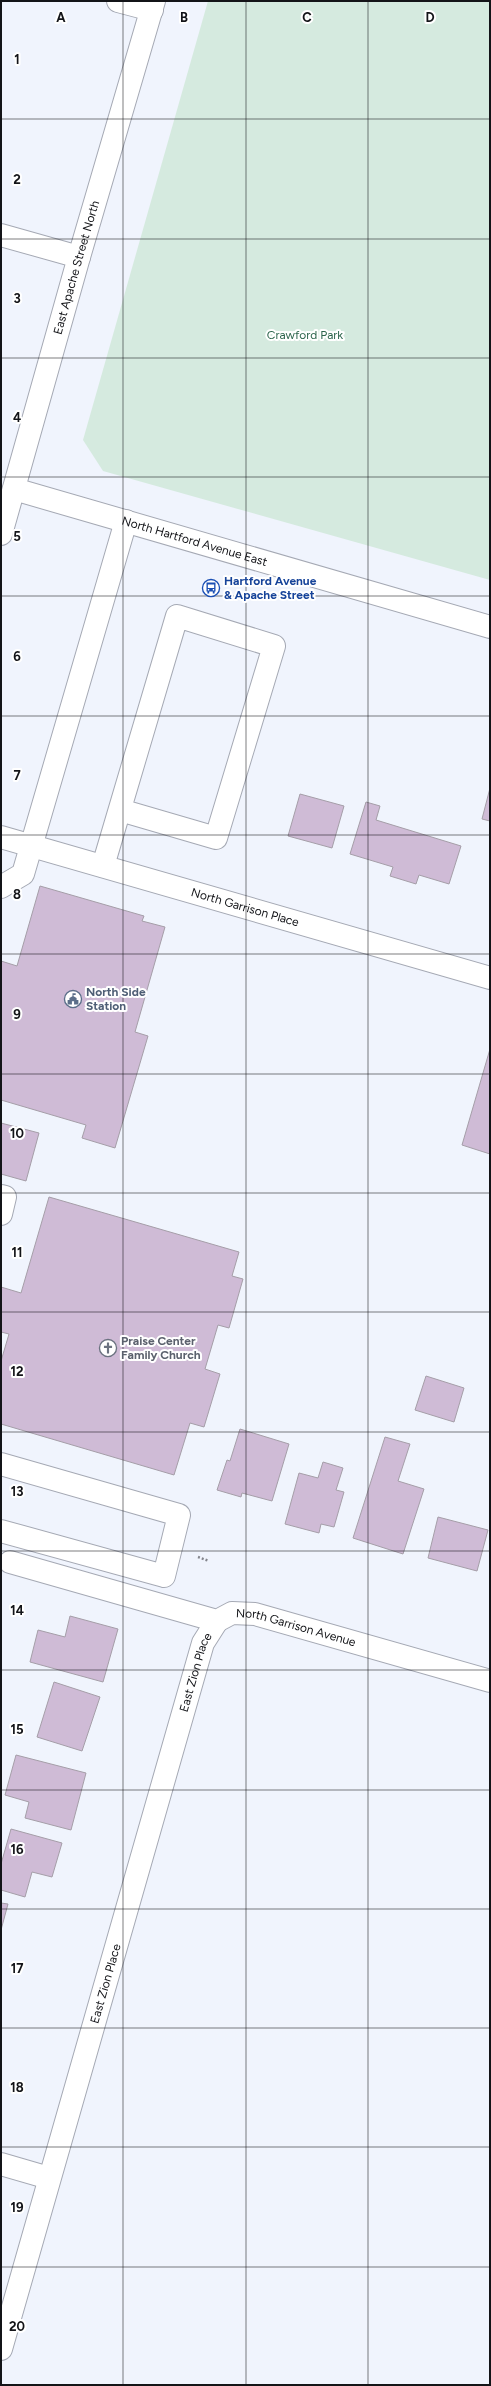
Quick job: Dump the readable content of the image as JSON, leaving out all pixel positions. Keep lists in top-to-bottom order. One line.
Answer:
{"streets":{"street":["East Apache Street North","North Hartford Avenue East","North Garrison Place","North Garrison Avenue","East Zion Place"]},"crossings":[["East Apache Street North","North Hartford Avenue East"],["North Garrison Avenue","East Zion Place"]],"parks":["Crawford Park"],"places":{"bus stop":["Hartford Avenue & Apache Street"],"public building":["North Side Station"],"church":["Praise Center Family Church"]},"grid":{"columns":["A","B","C","D"],"rows":["1","2","3","4","5","6","7","8","9","10","11","12","13","14","15","16","17","18","19","20"]}}
